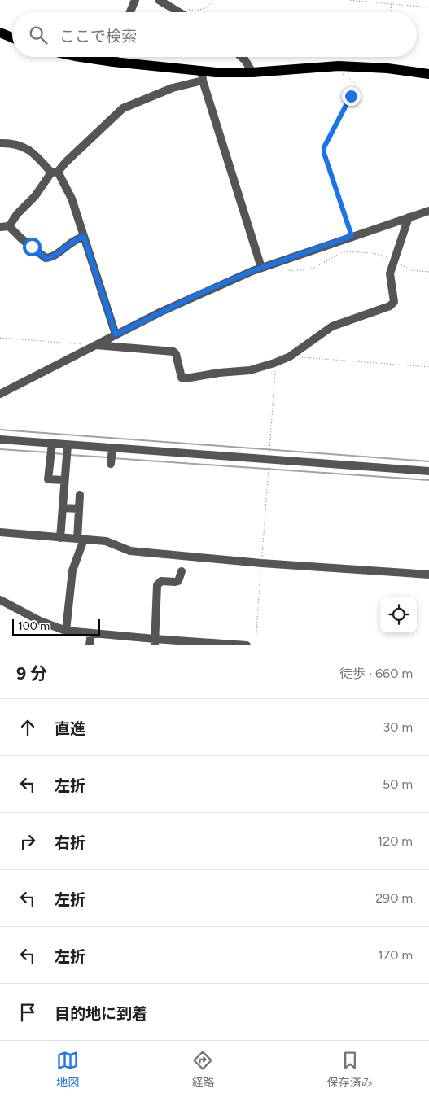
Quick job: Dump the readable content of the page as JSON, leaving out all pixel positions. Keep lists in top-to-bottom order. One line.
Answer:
{"scale_bar":"100 m","page":{"search":"ここで検索","scale":"100 m","heading":["9 分","徒歩 · 660 m"],"list":[["直進","30 m"],["左折","50 m"],["右折","120 m"],["左折","290 m"],["左折","170 m"],"目的地に到着"],"nav":["地図","経路","保存済み"]}}
